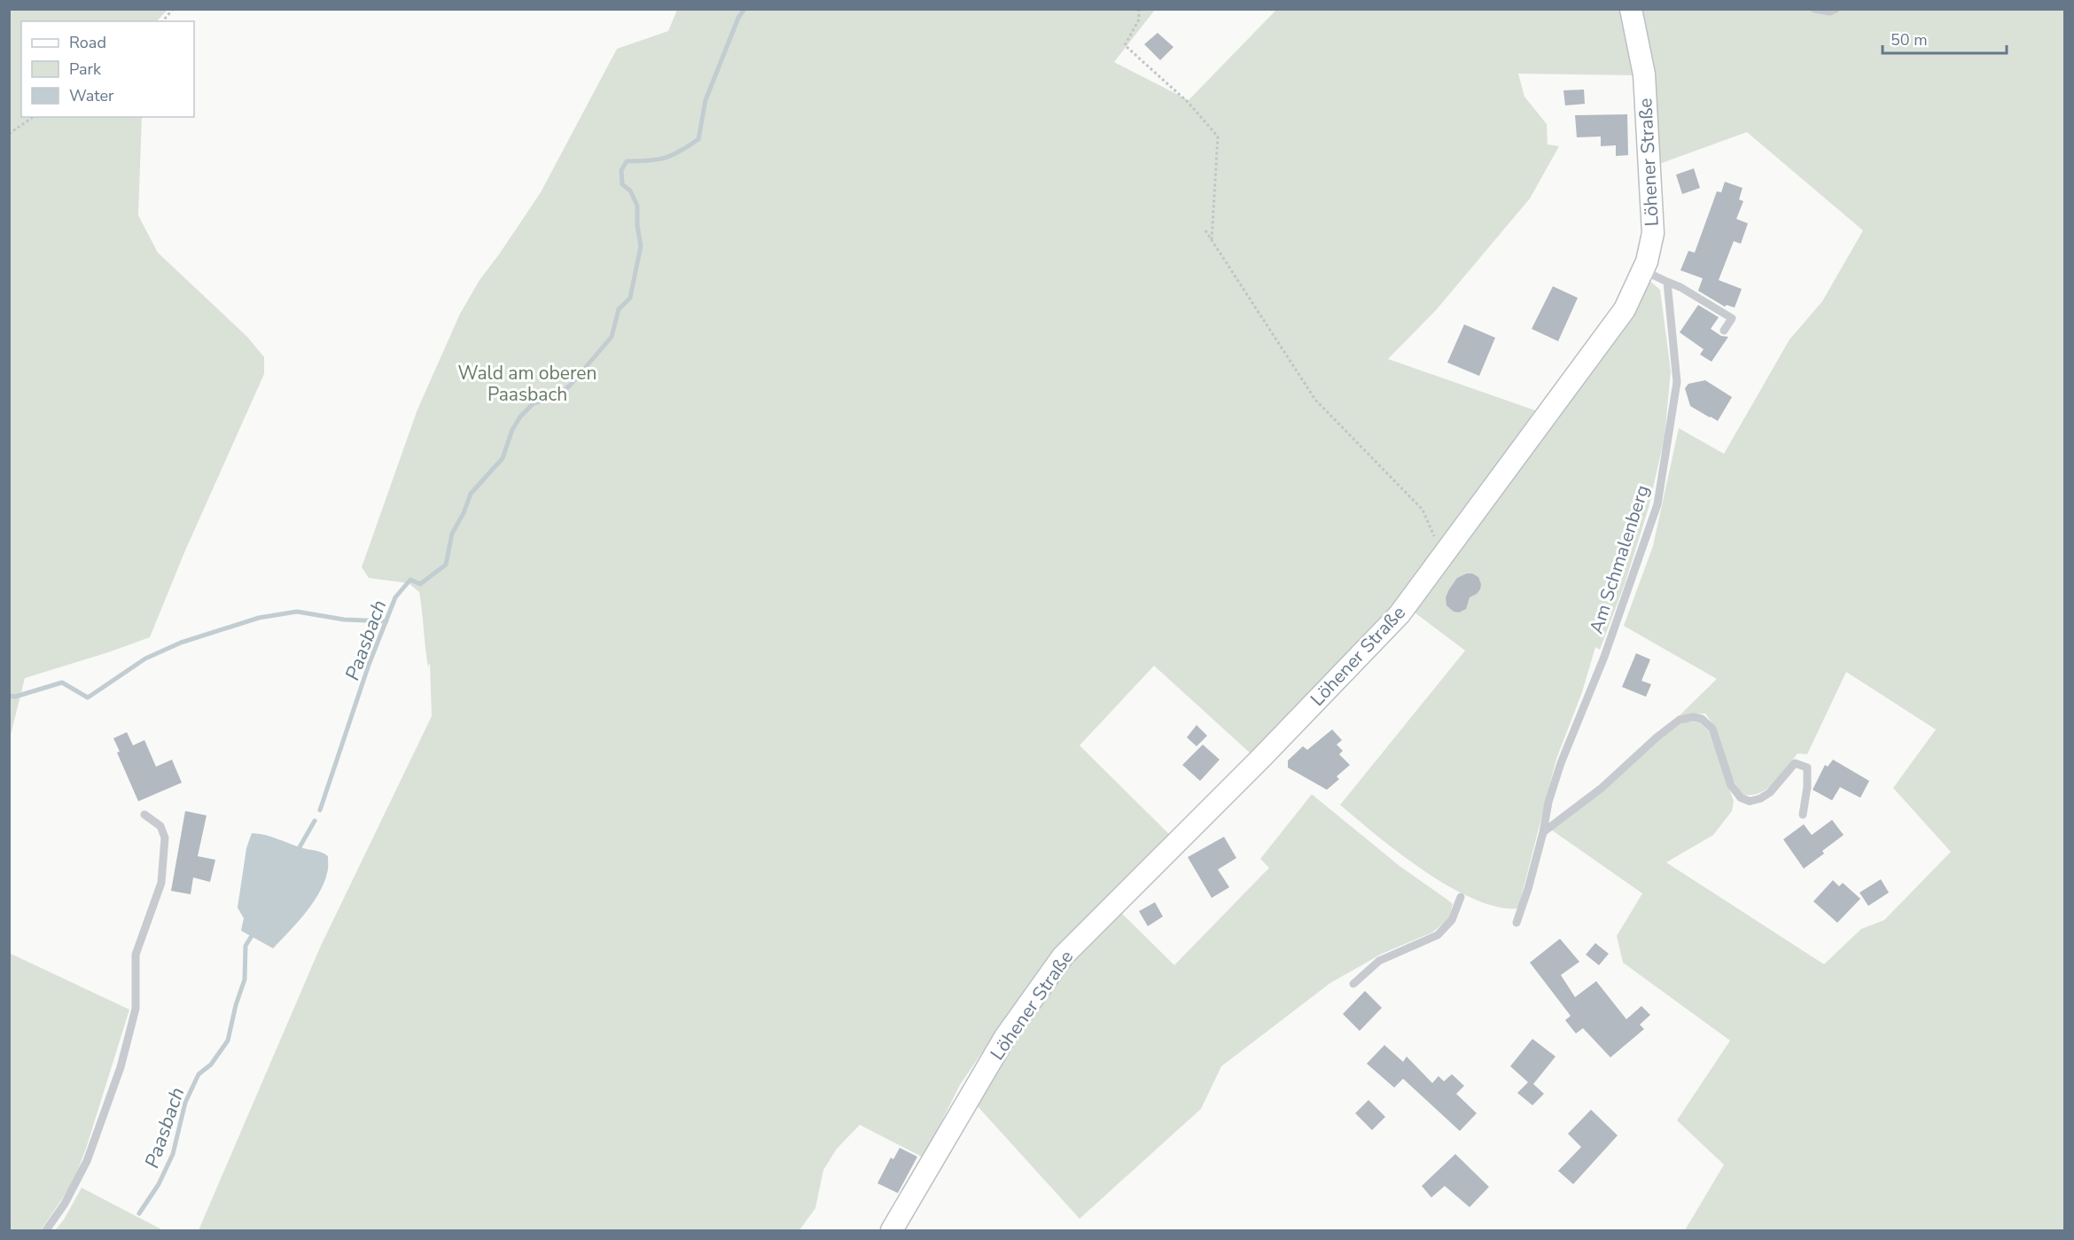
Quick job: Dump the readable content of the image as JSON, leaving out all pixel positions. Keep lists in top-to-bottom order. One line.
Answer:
{"streets":{"street":["Löhener Straße"],"lane":["Am Schmalenberg"]},"water":["Paasbach"],"parks":["Wald am oberen Paasbach"],"legend":["Road","Park","Water"],"scale_bar":"50 m"}
